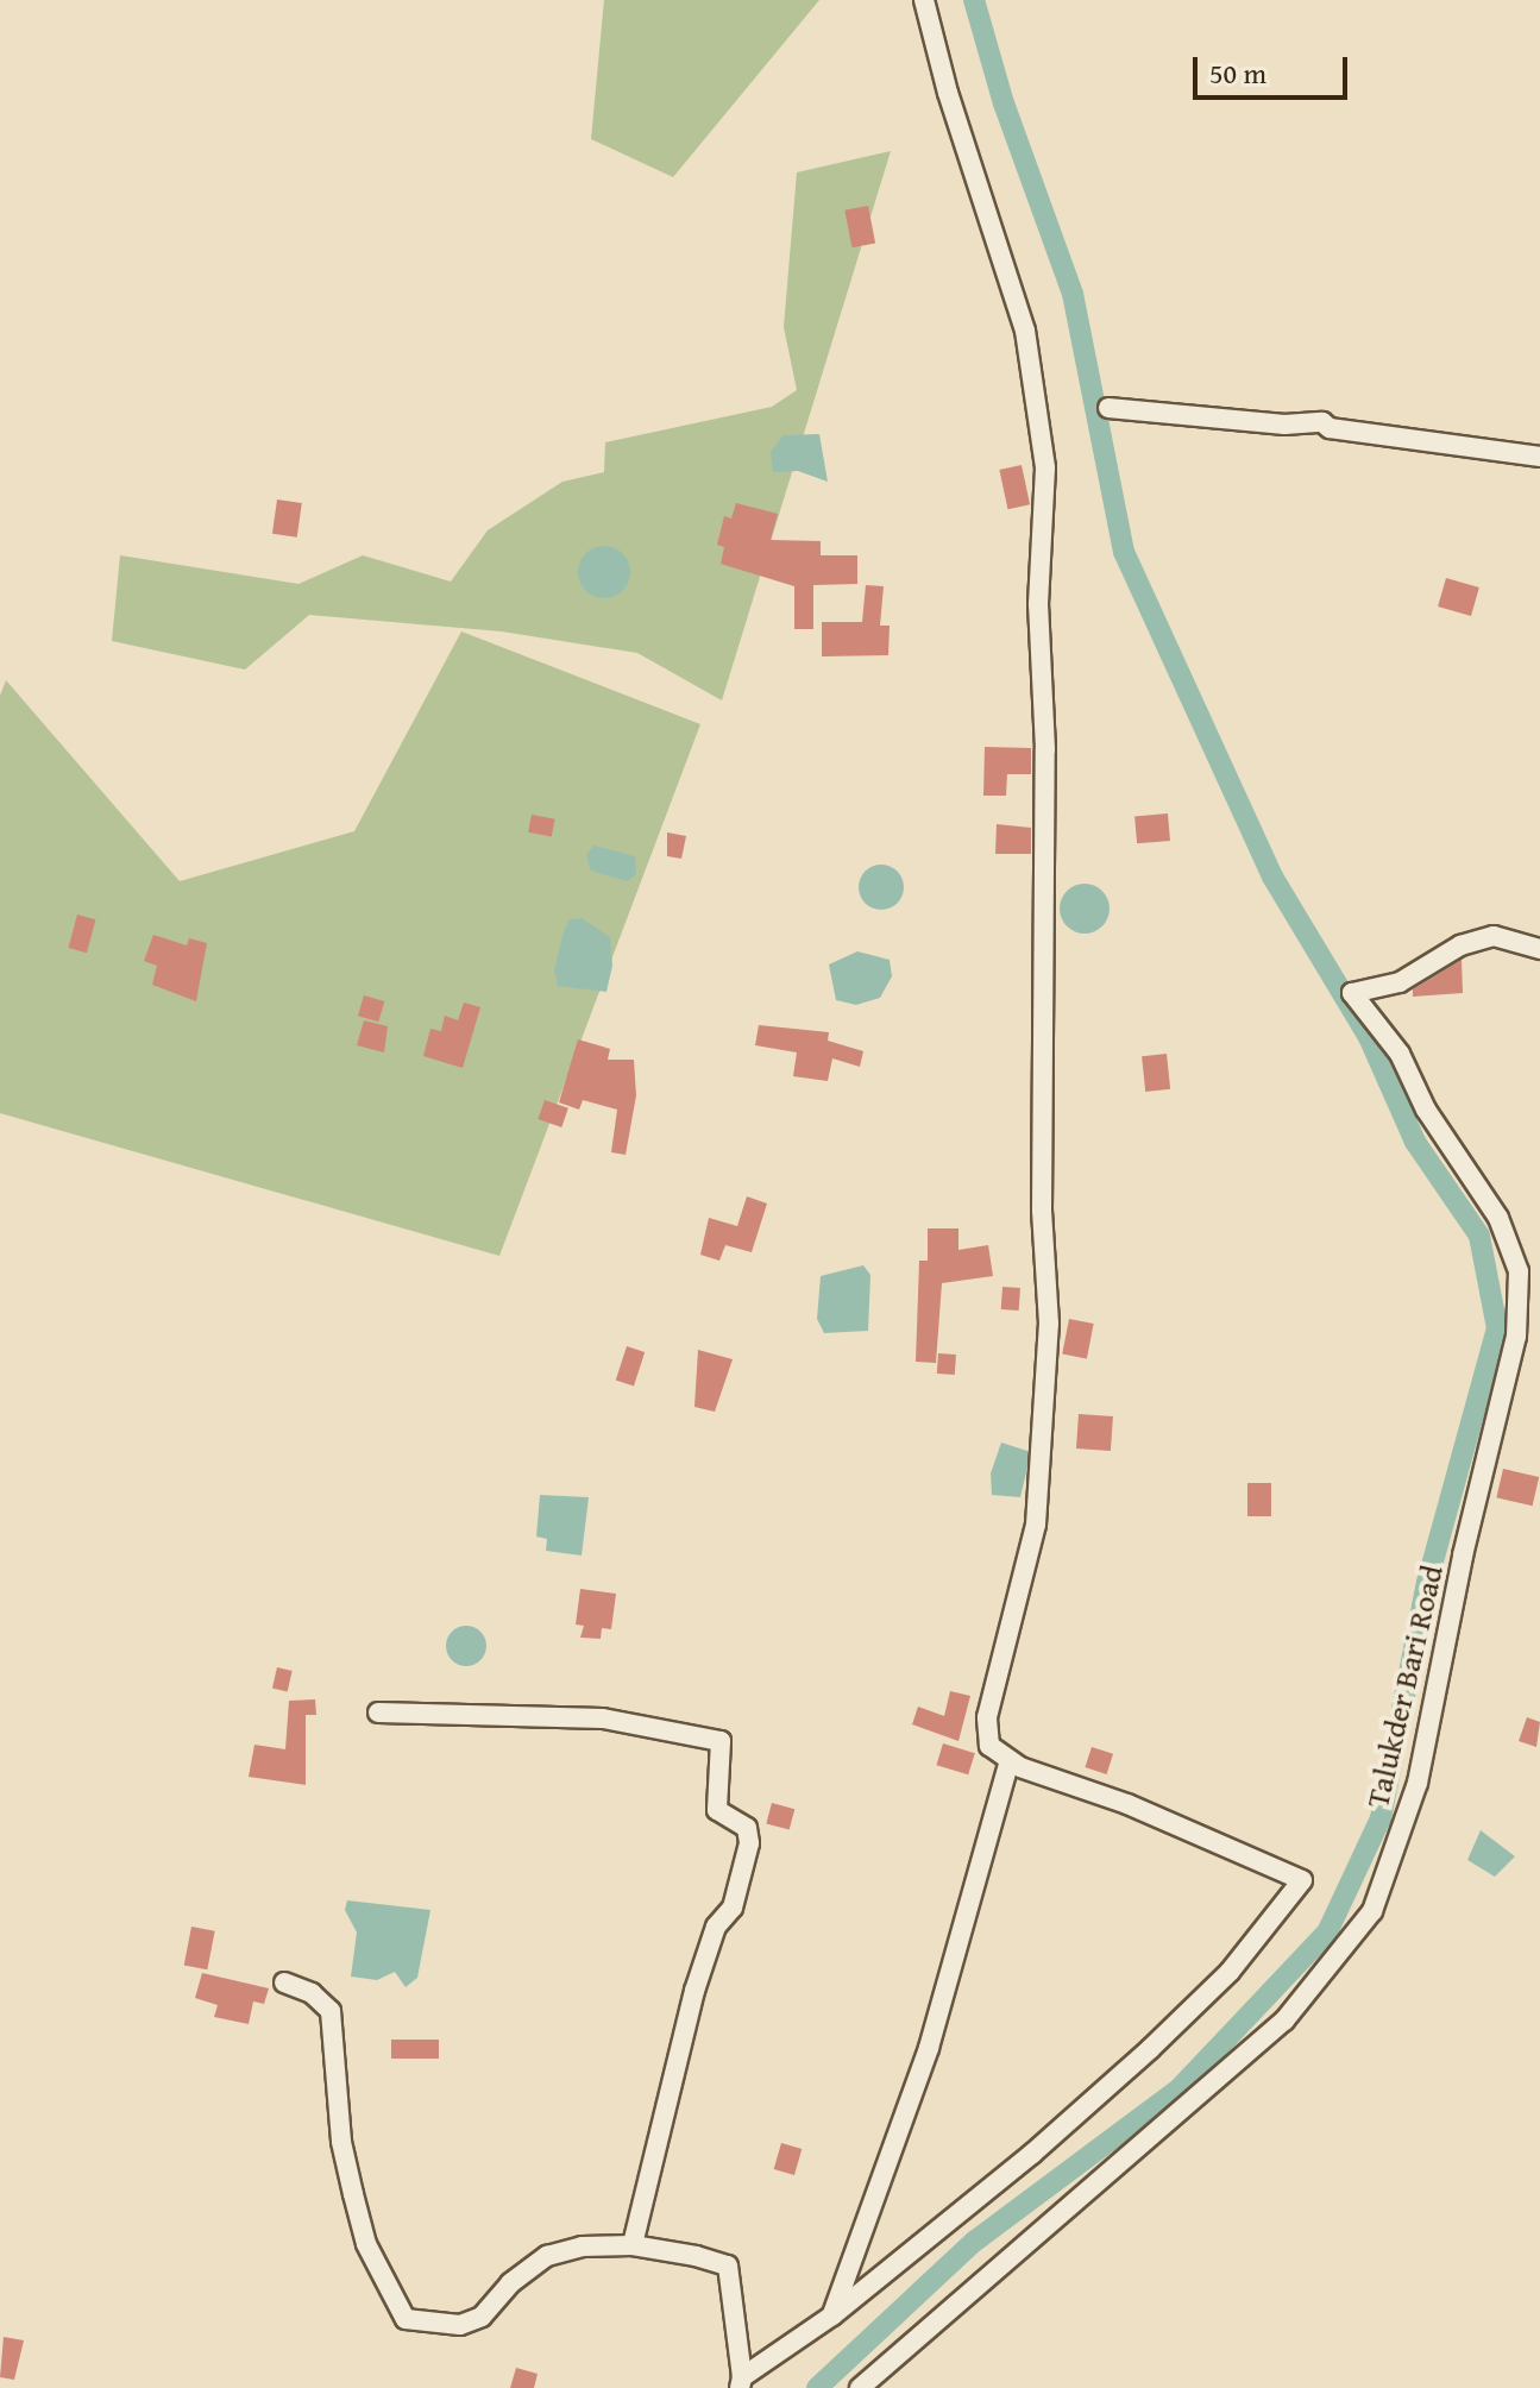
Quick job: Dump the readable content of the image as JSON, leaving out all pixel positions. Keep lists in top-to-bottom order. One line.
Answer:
{"streets":{"street":["Talukder Bari Road"]},"scale_bar":"50 m"}
